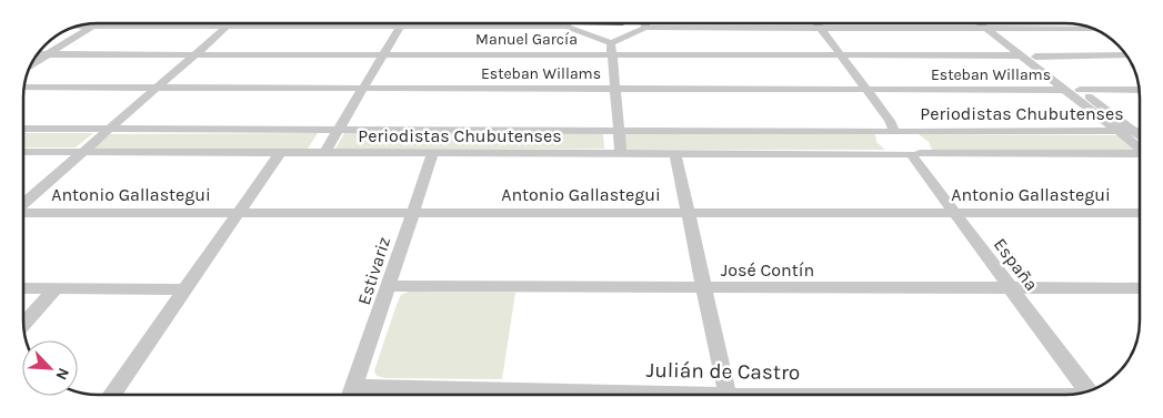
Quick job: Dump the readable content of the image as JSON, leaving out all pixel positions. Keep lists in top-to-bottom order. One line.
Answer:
{"streets":{"street":["Manuel García","Esteban Willams","Periodistas Chubutenses","Antonio Gallastegui","España","José Contín","Estivariz","Julián de Castro"]},"crossings":[["Periodistas Chubutenses","España"],["Periodistas Chubutenses","Estivariz"],["Antonio Gallastegui","España"],["Antonio Gallastegui","Estivariz"],["España","José Contín"],["José Contín","Estivariz"],["Estivariz","Julián de Castro"]],"north":"bottom right"}
